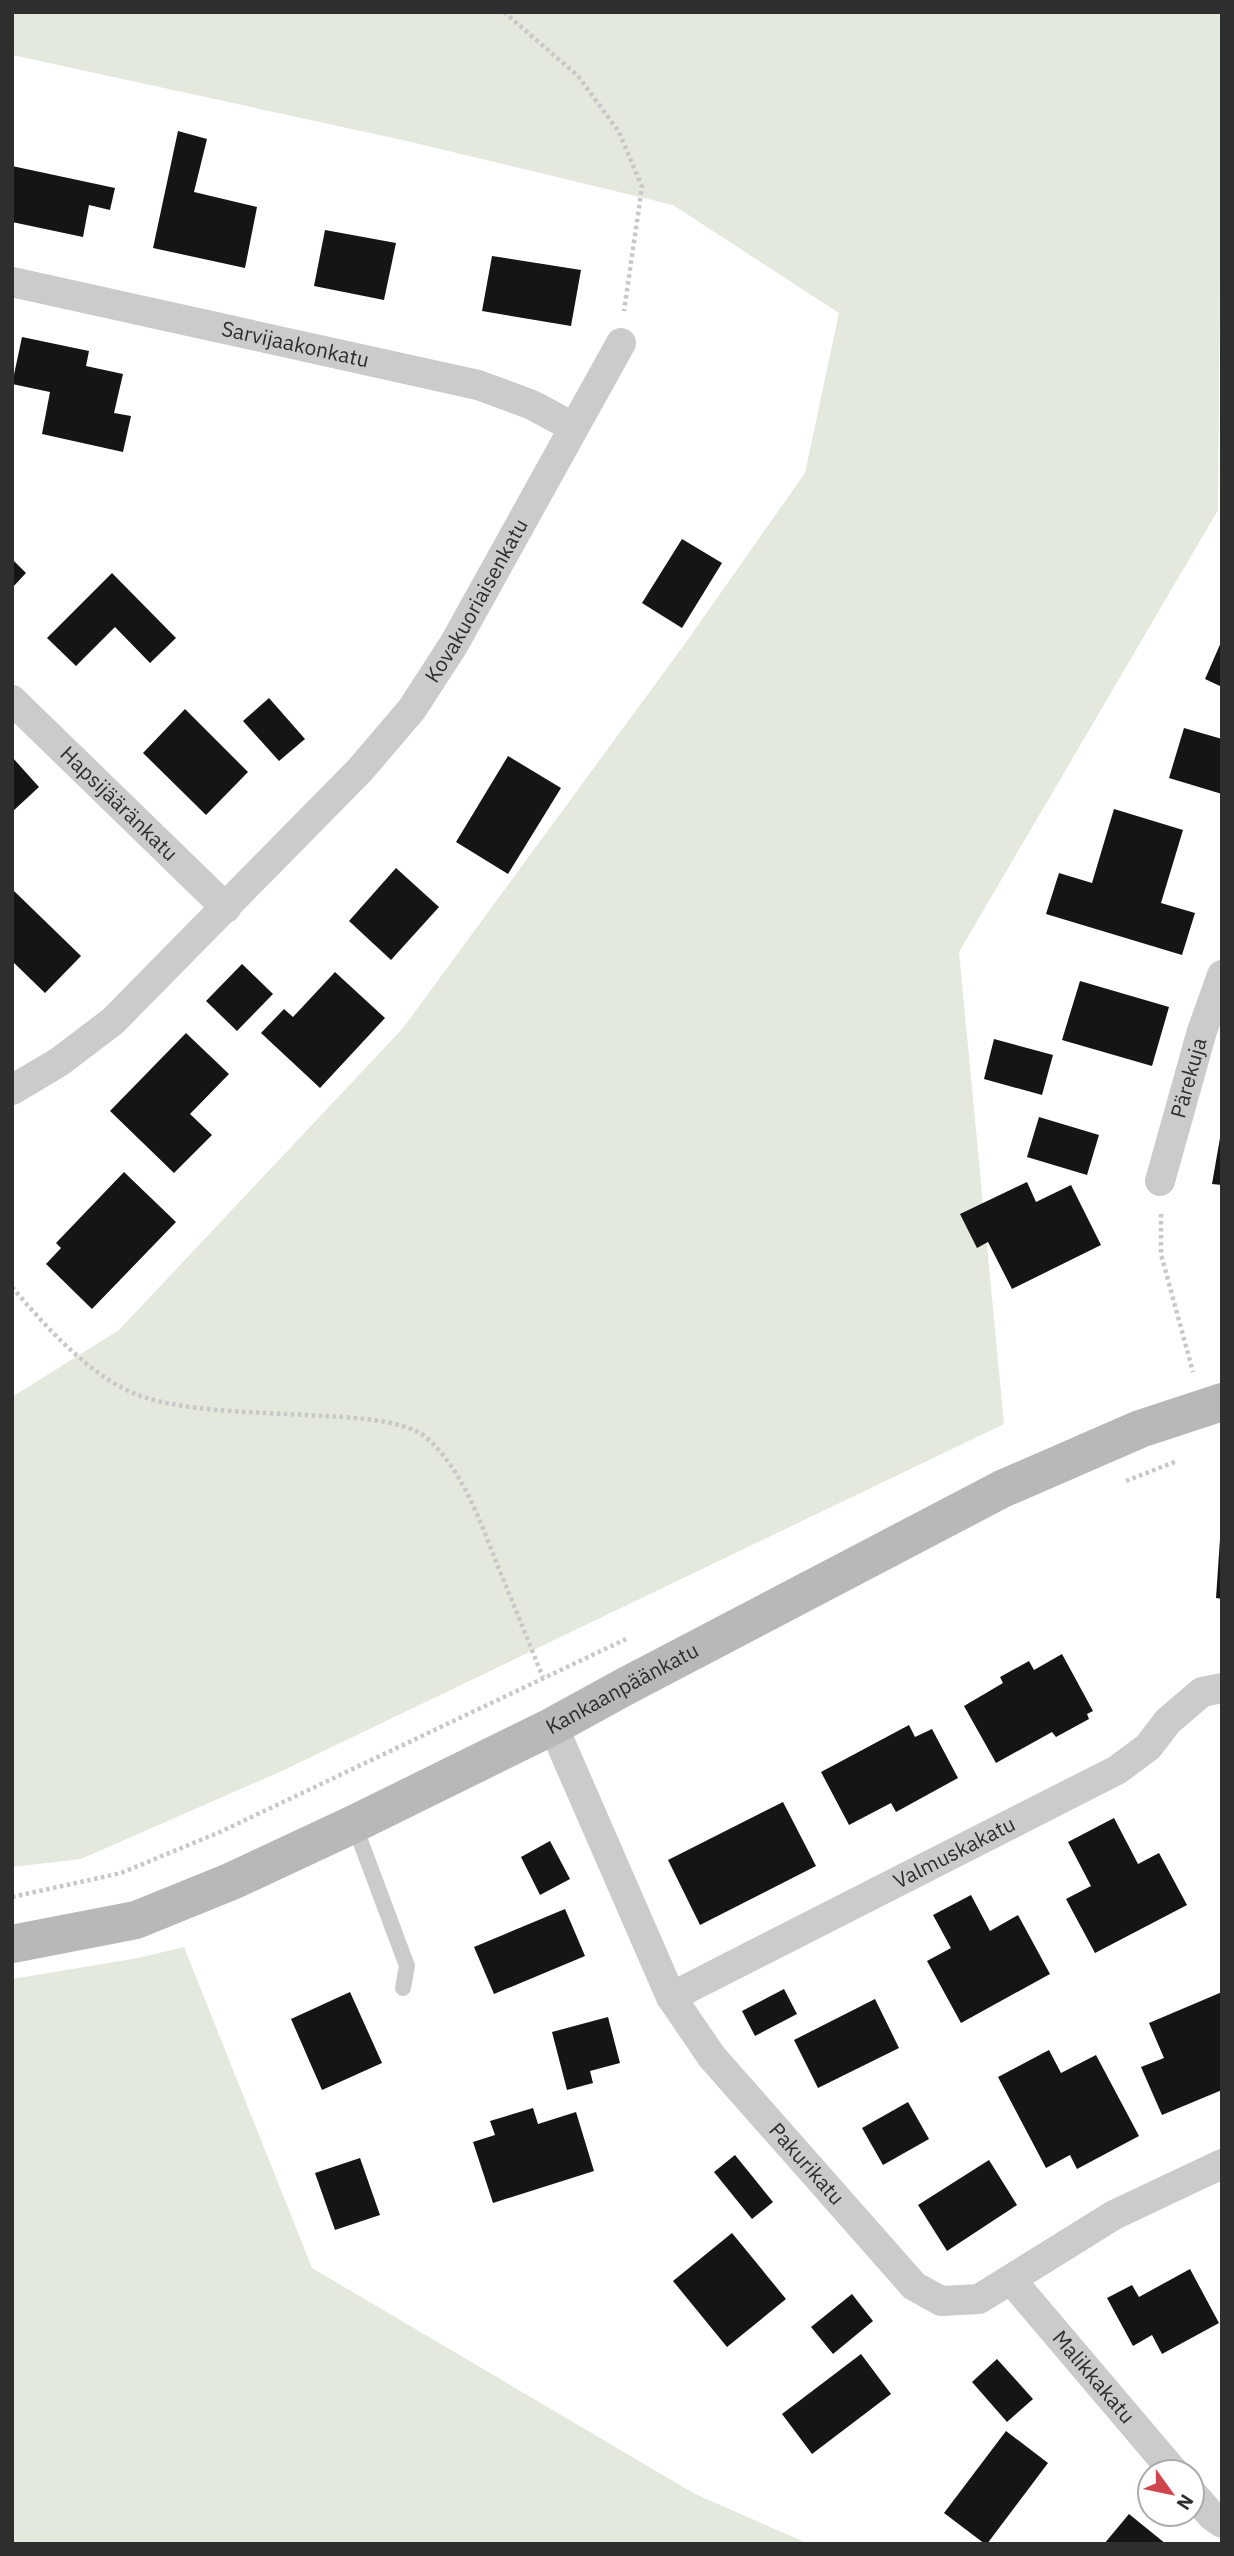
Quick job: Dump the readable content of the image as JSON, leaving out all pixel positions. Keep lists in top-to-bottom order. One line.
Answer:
{"streets":{"street":["Sarvijaakonkatu","Kovakuoriaisenkatu","Hapsijääränkatu","Pärekuja","Kankaanpäänkatu","Valmuskakatu","Pakurikatu","Malikkakatu"]},"crossings":[["Sarvijaakonkatu","Kovakuoriaisenkatu"],["Kovakuoriaisenkatu","Hapsijääränkatu"],["Kankaanpäänkatu","Pakurikatu"],["Valmuskakatu","Pakurikatu"],["Pakurikatu","Malikkakatu"]],"north":"bottom right"}
